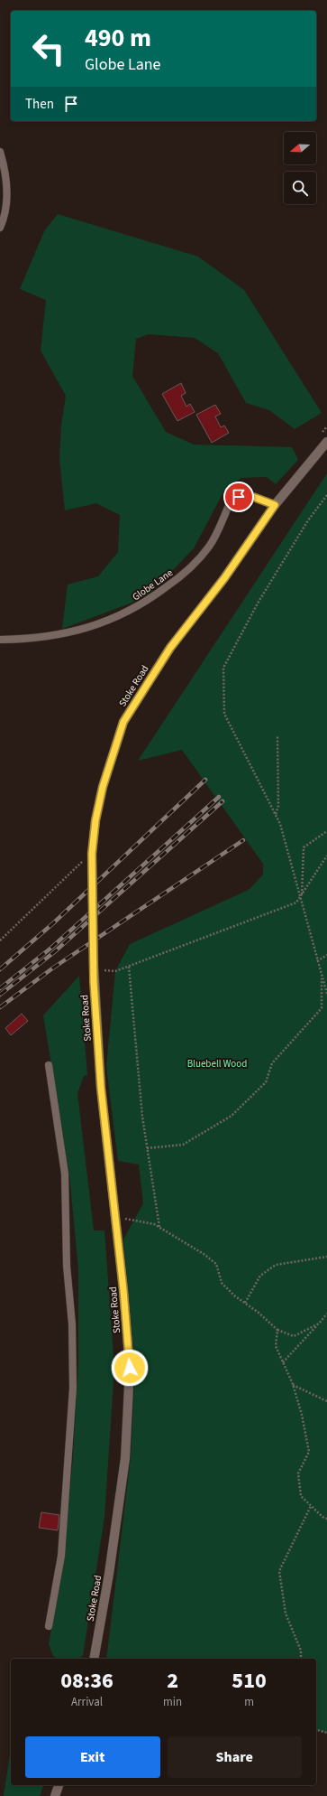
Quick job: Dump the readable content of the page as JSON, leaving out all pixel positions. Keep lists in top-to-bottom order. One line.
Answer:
{"streets":{"street":["Stoke Road"],"lane":["Globe Lane"]},"crossings":[["Globe Lane","Stoke Road"]],"parks":["Bluebell Wood"],"north":"left","page":{"turn":["490 m","Globe Lane"],"then":"Then","eta":["08:36","Arrival","2","min","510","m"],"buttons":["Exit","Share"]}}
